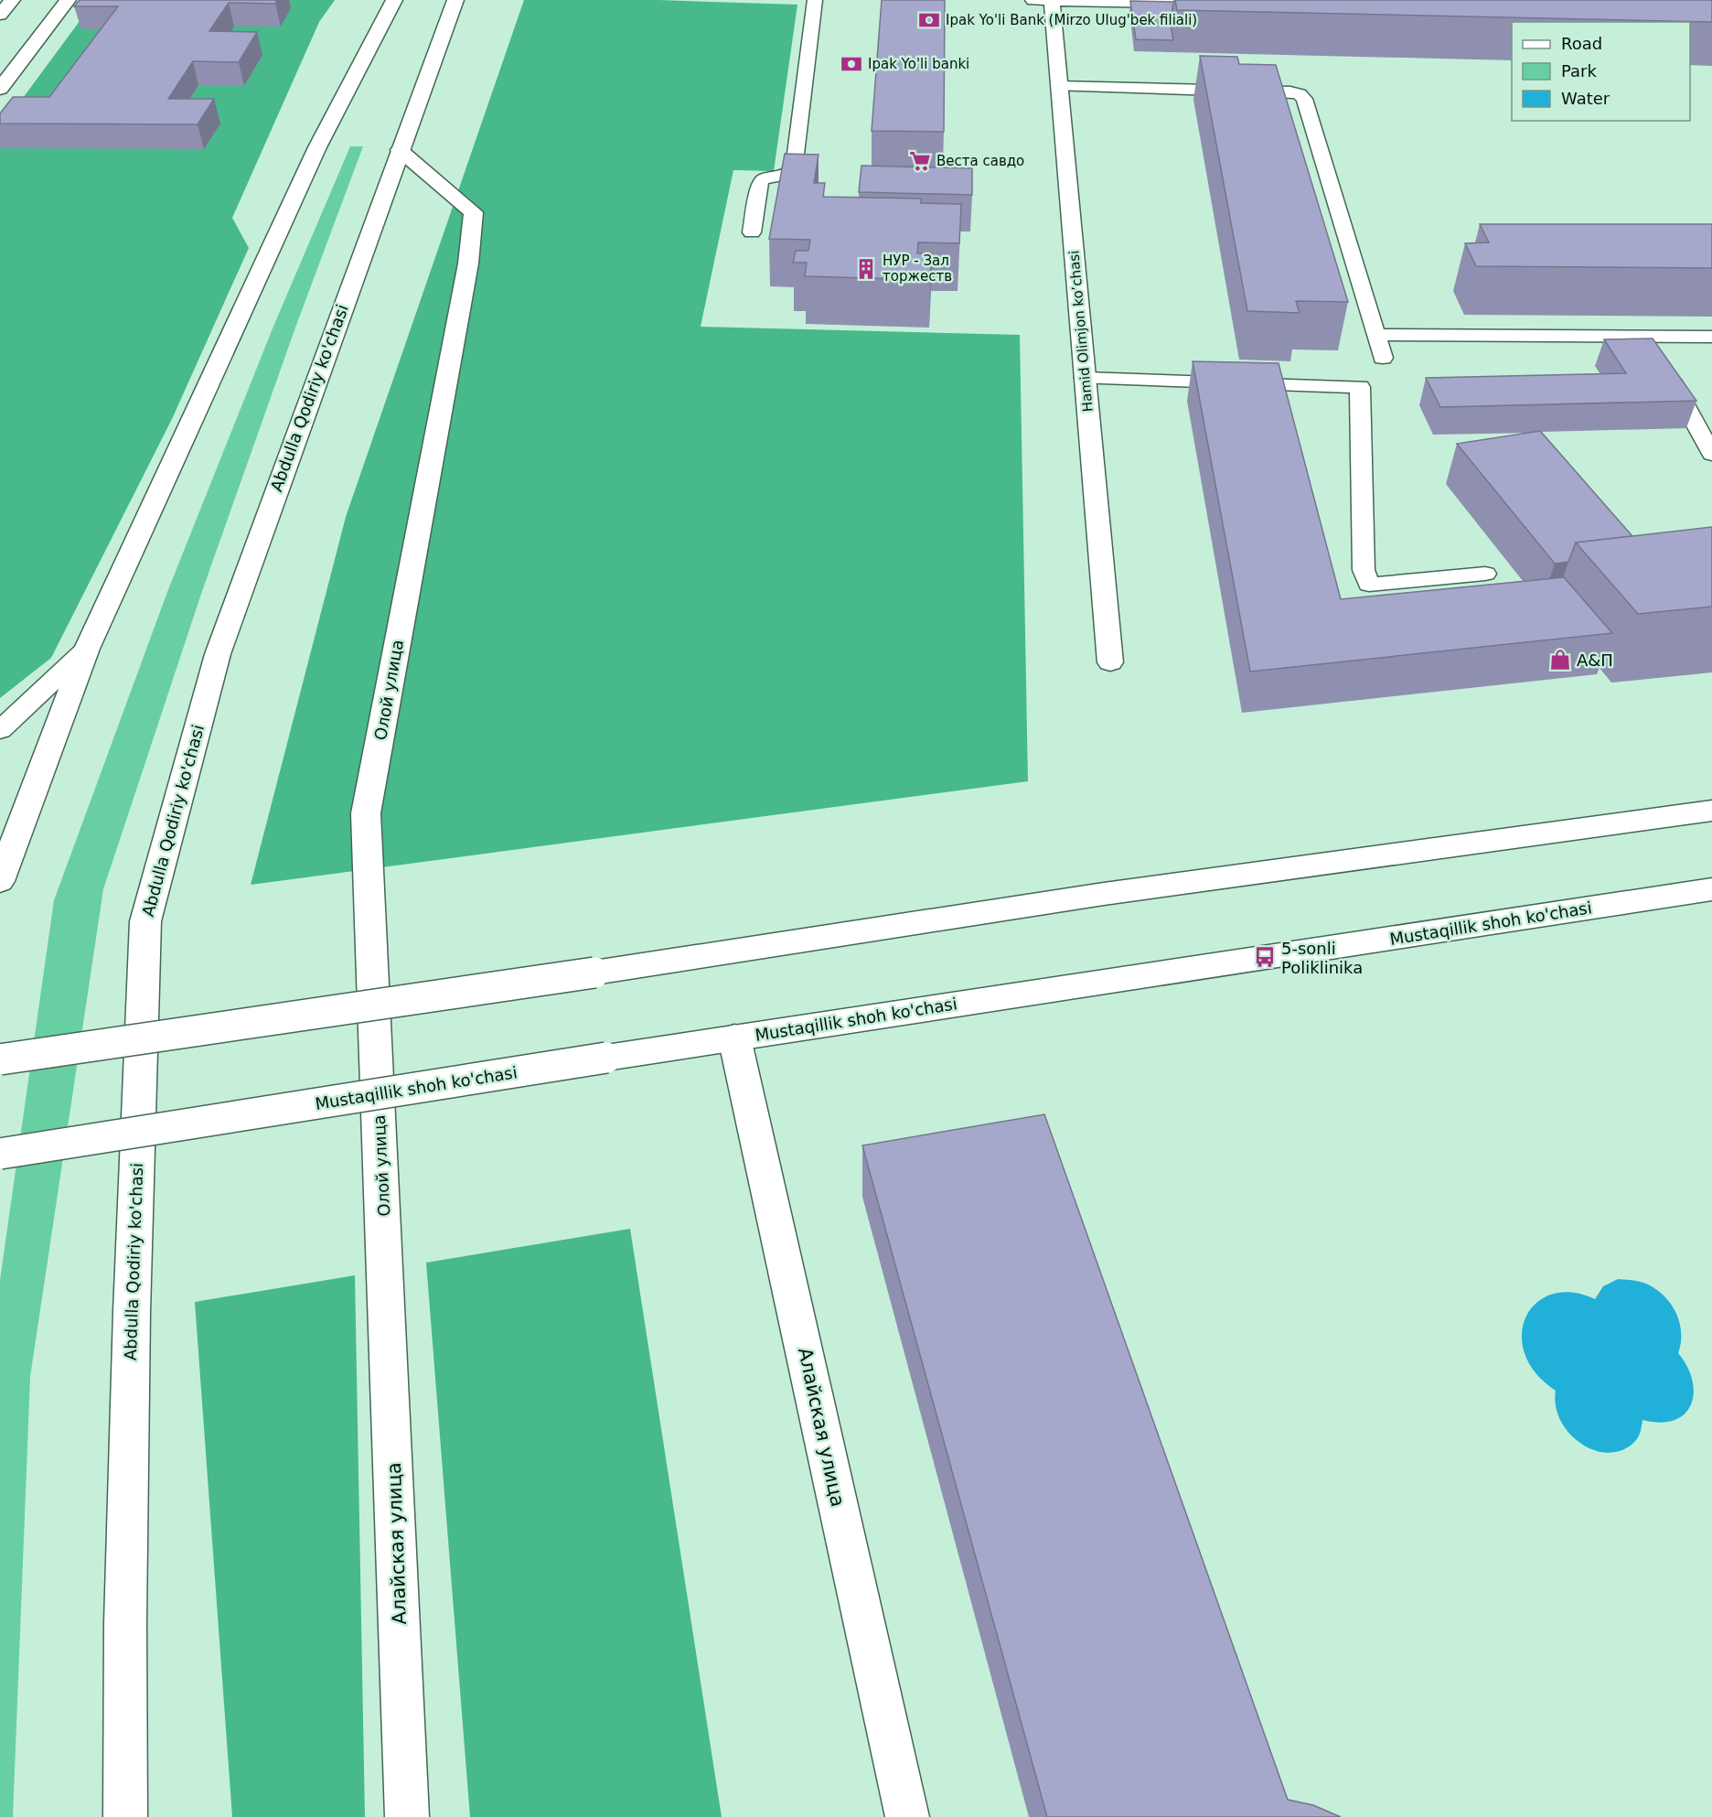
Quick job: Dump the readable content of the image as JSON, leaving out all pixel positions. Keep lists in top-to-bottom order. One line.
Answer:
{"streets":{"main road":["Hamid Olimjon ko’chasi","Abdulla Qodiriy ko'chasi","Олой улица","Mustaqillik shoh ko'chasi","Алайская улица"]},"crossings":[["Abdulla Qodiriy ko'chasi","Олой улица"],["Олой улица","Алайская улица"],["Mustaqillik shoh ko'chasi","Алайская улица"]],"places":{"bank":["Ipak Yo'li Bank (Mirzo Ulug'bek filiali)","Ipak Yo'li banki"],"supermarket":["Веста савдо"],"building":["НУР - Зал торжеств"],"shop":["А&П"],"bus stop":["5-sonli Poliklinika"]},"legend":["Road","Park","Water"]}
